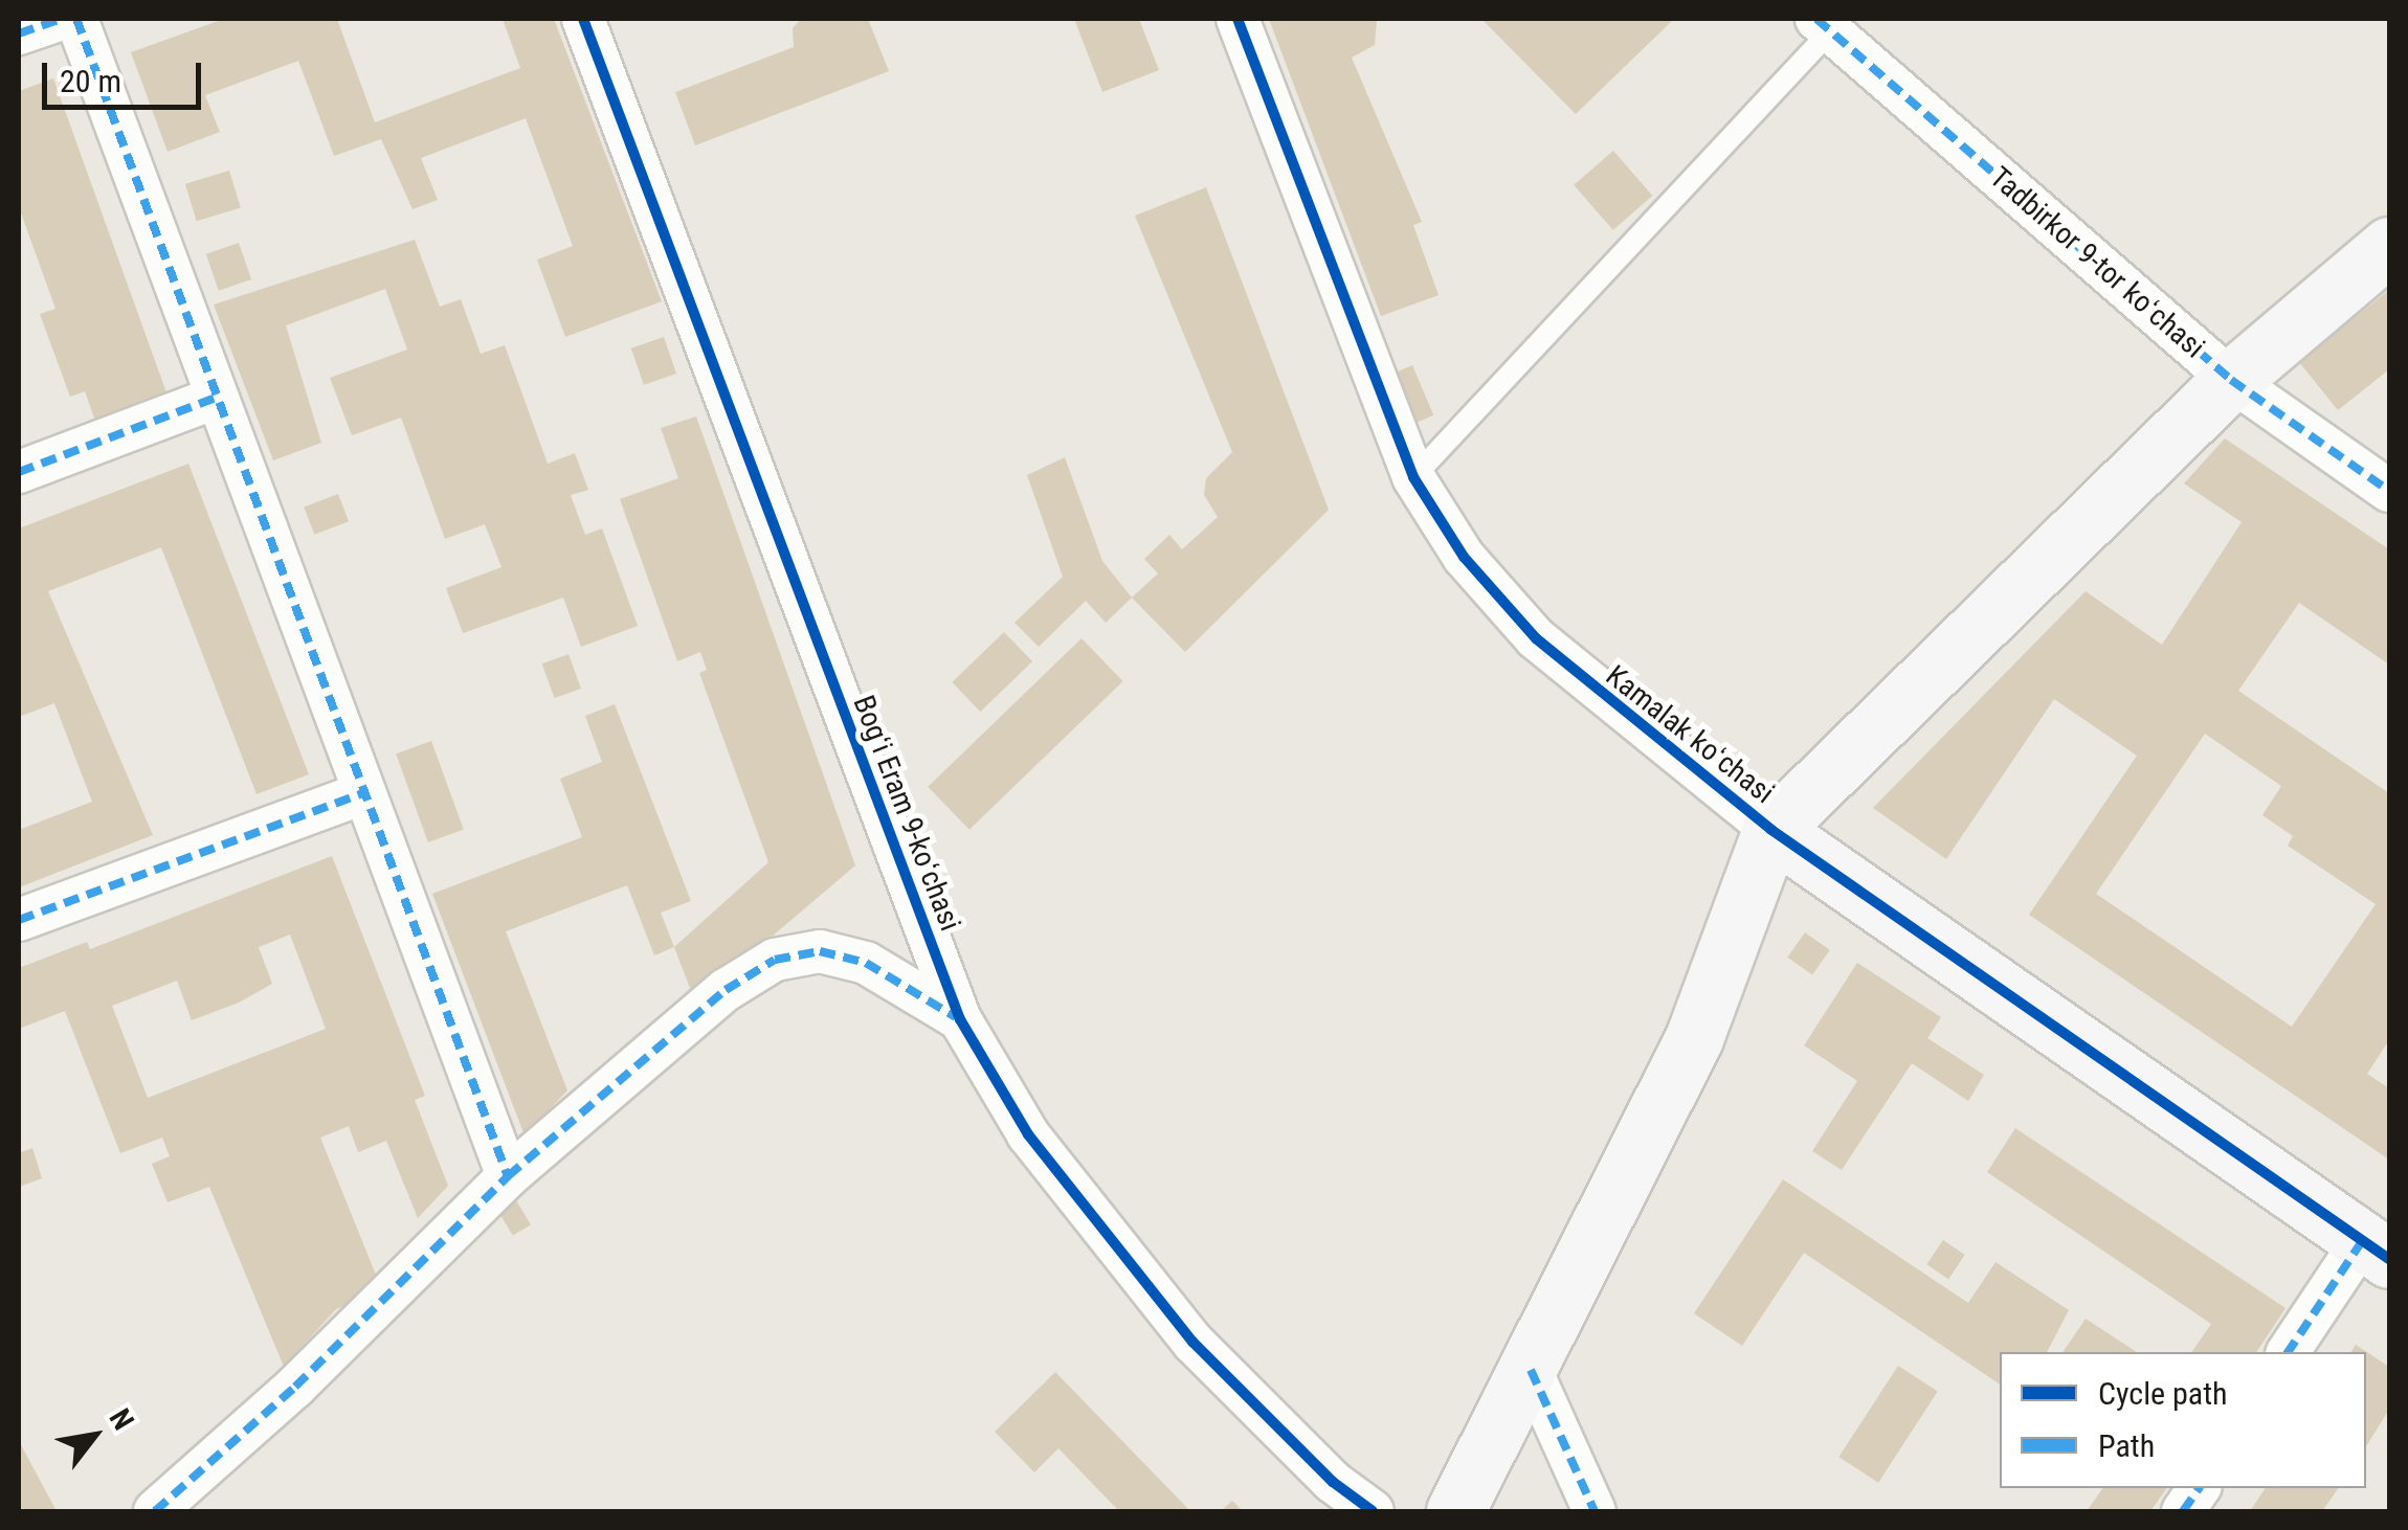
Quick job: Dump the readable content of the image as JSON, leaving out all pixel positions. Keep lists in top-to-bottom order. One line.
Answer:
{"streets":{"street":["Tadbirkor 9-tor koʻchasi","Kamalak koʻchasi","Bogʻi Eram 9-koʻchasi"]},"legend":["Cycle path","Path"],"scale_bar":"20 m","north":"top right"}
